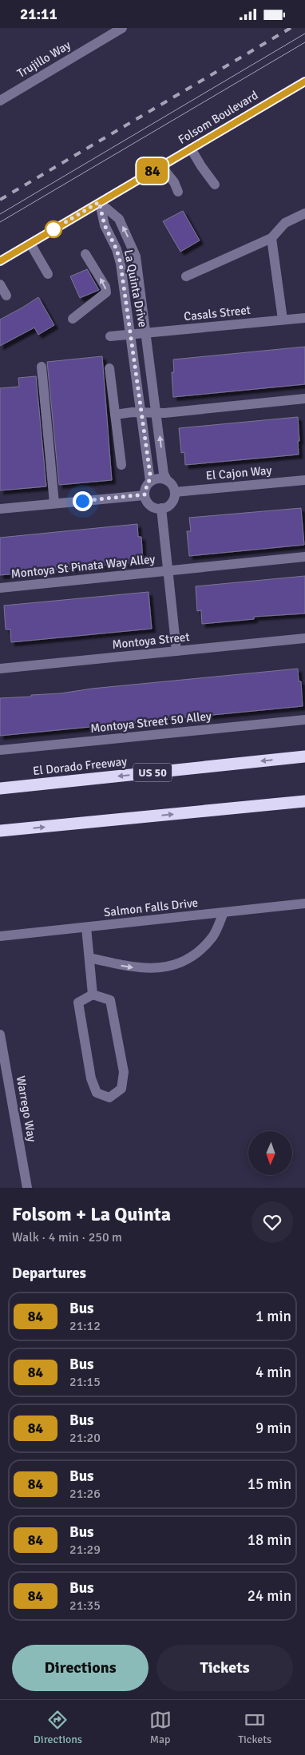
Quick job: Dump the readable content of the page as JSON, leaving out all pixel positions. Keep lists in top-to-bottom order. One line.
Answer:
{"streets":{"highway":["El Dorado Freeway","US 50"],"main road":["Folsom Boulevard"],"street":["Trujillo Way","La Quinta Drive","Casals Street","El Cajon Way","Montoya St Pinata Way Alley","Montoya Street","Montoya Street 50 Alley","Salmon Falls Drive","Warrego Way"]},"crossings":[["Folsom Boulevard","La Quinta Drive"],["La Quinta Drive","Casals Street"],["La Quinta Drive","El Cajon Way"]],"lines":["bus line 84"],"north":"bottom","page":{"status":"21:11","on_map":"84","heading":[["Folsom + La Quinta","Walk · 4 min · 250 m"],"Departures"],"list":[{"mark":"84","name":"Bus","note":"21:12","value":"1 min"},{"mark":"84","name":"Bus","note":"21:15","value":"4 min"},{"mark":"84","name":"Bus","note":"21:20","value":"9 min"},{"mark":"84","name":"Bus","note":"21:26","value":"15 min"},{"mark":"84","name":"Bus","note":"21:29","value":"18 min"},{"mark":"84","name":"Bus","note":"21:35","value":"24 min"}],"buttons":["Directions","Tickets"],"tabs":["Directions","Map","Tickets"]}}
